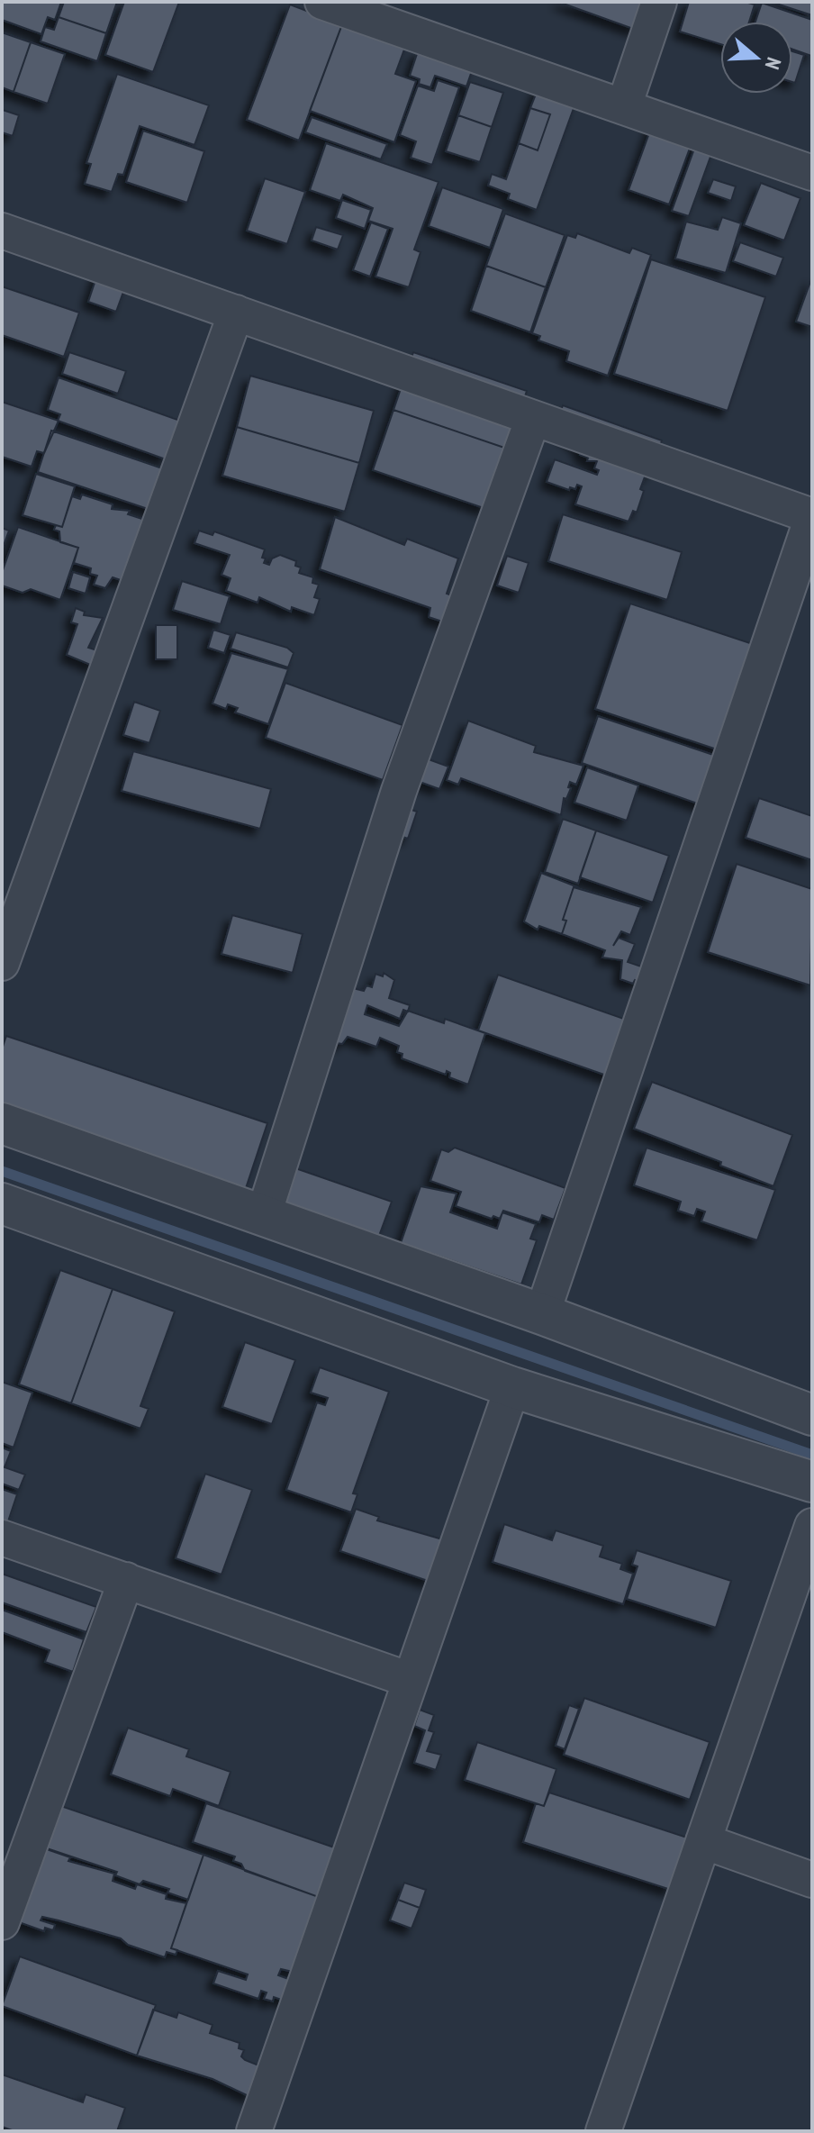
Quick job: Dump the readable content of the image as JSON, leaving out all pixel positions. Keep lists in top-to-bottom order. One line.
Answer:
{"north":"right"}
